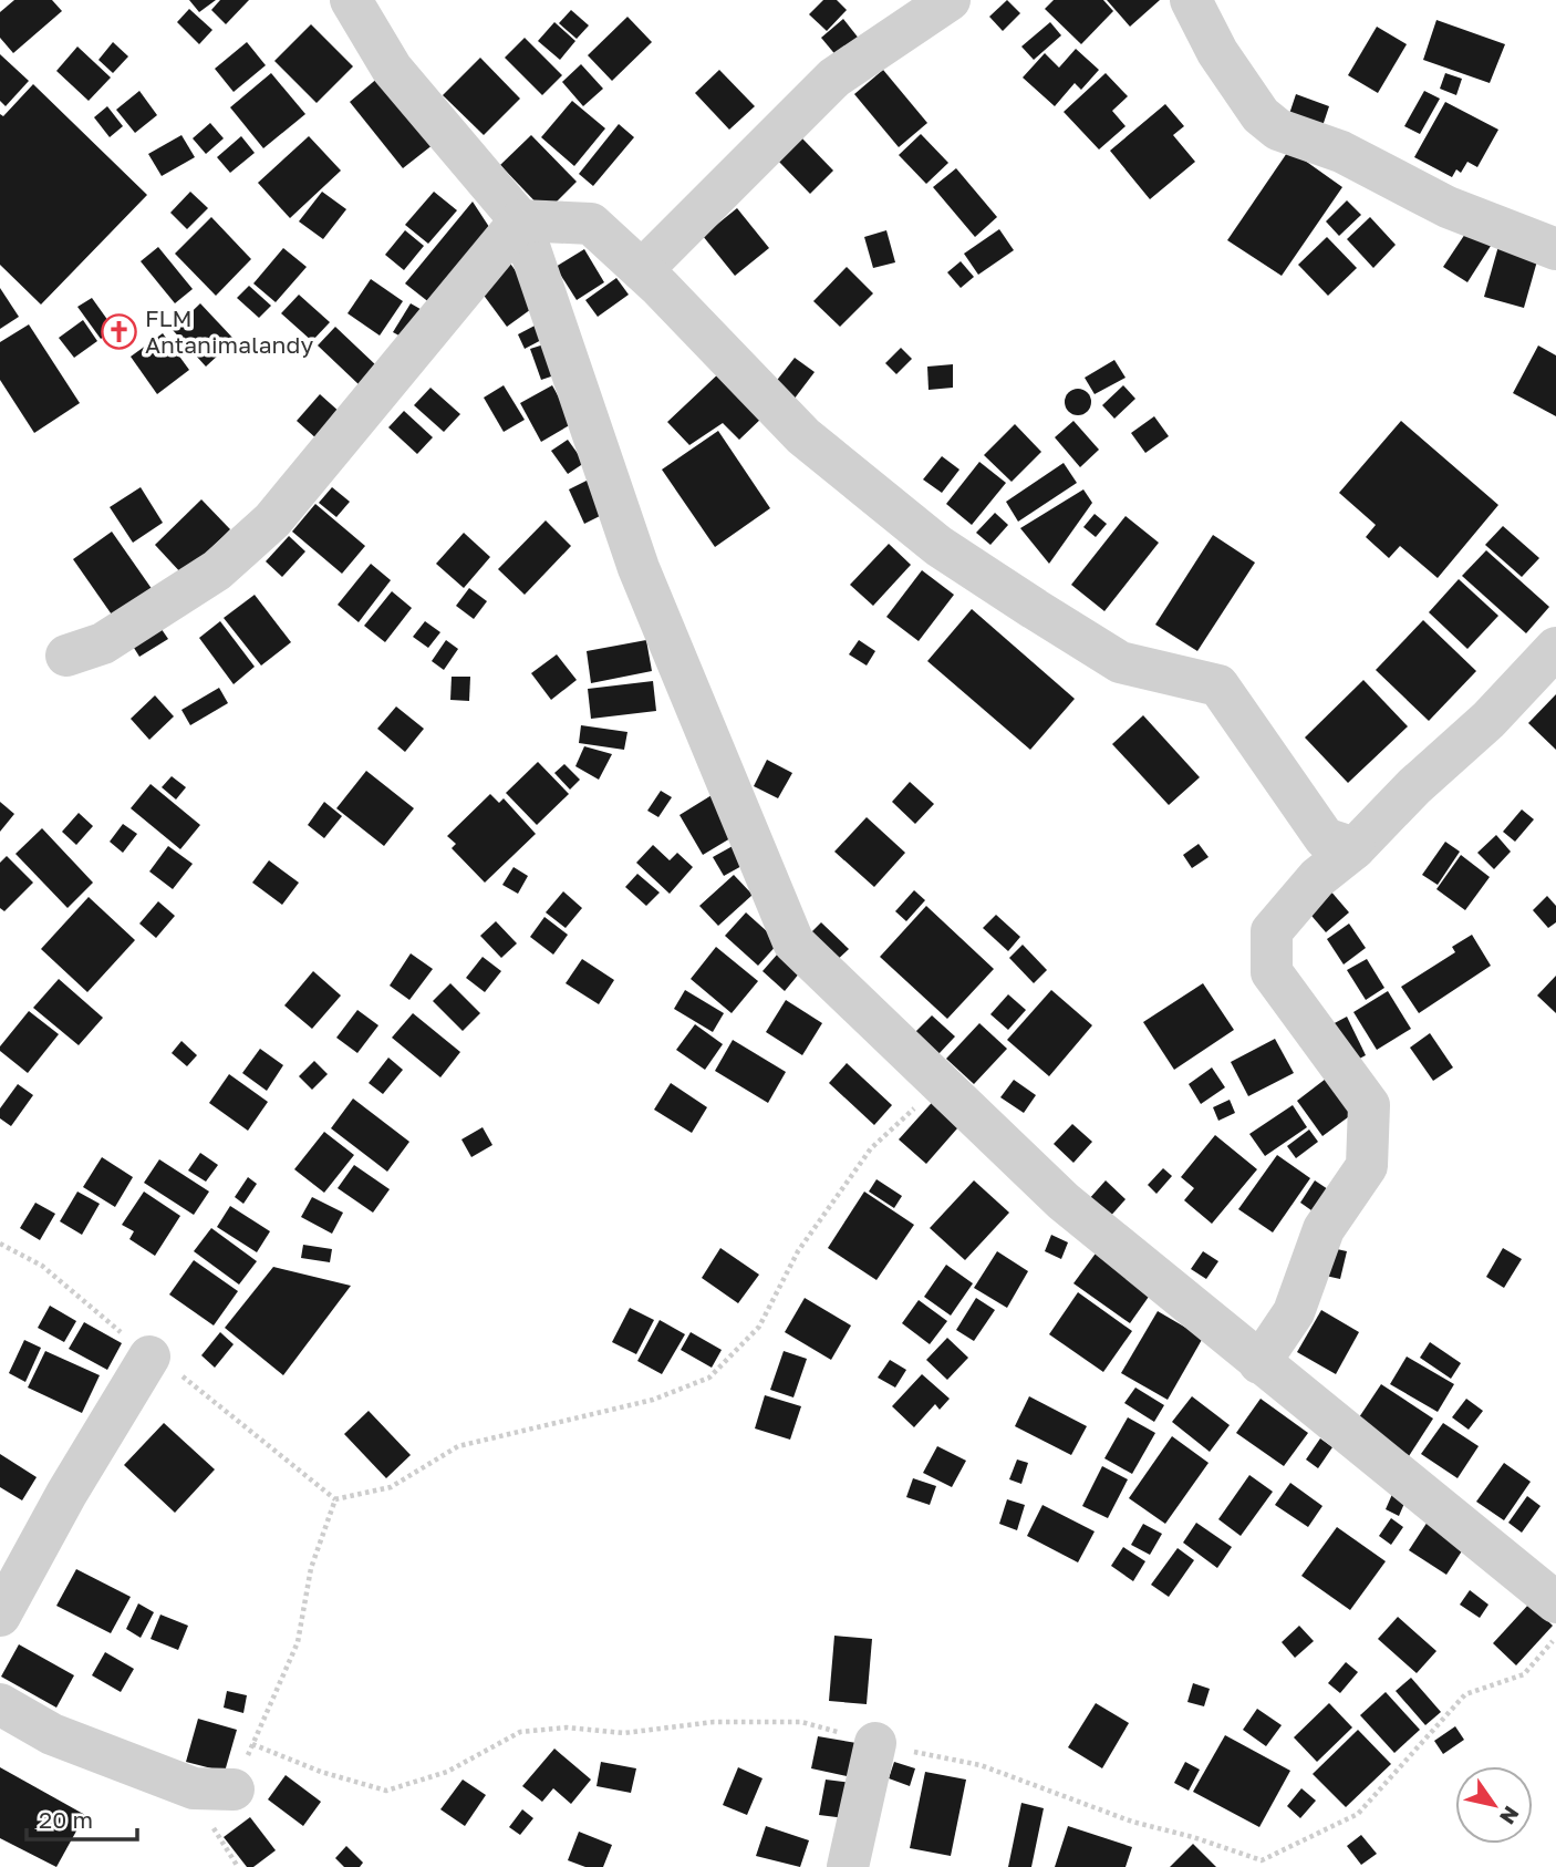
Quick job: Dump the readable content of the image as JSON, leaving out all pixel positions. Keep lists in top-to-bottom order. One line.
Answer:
{"places":{"church":["FLM Antanimalandy"]},"scale_bar":"20 m","north":"bottom right"}
